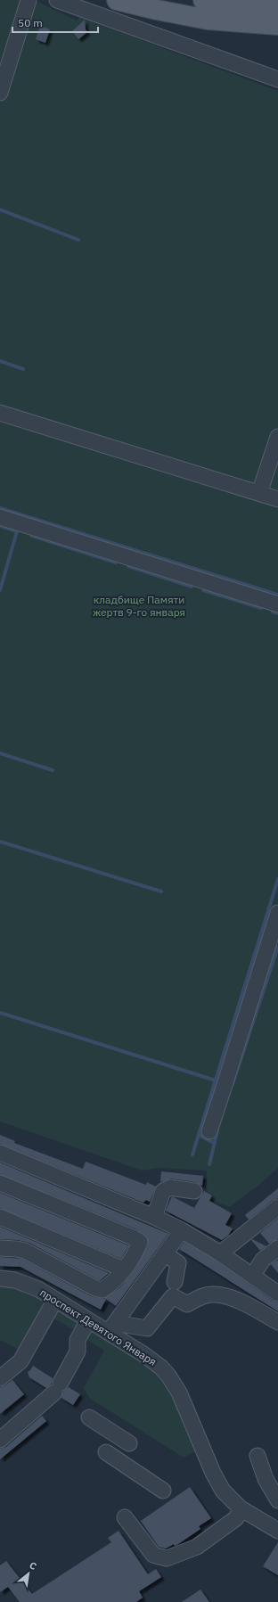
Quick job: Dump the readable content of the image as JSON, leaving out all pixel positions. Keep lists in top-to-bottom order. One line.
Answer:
{"streets":{"street":["проспект Девятого Января"]},"parks":["кладбище Памяти жертв 9-го января"],"scale_bar":"50 m","north":"top right"}
